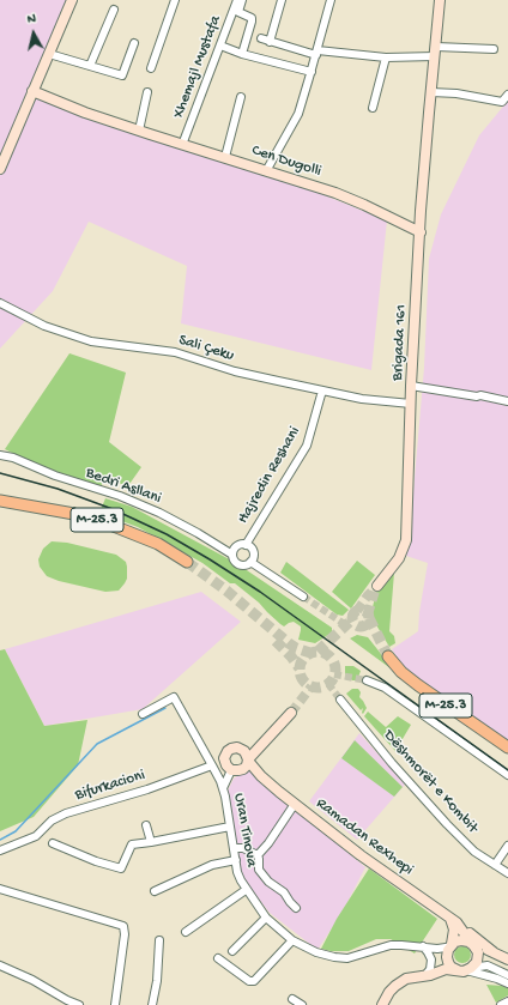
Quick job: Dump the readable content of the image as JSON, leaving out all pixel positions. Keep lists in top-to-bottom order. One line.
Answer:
{"streets":{"main road":["M-25.3"],"street":["Xhemajl Mustafa","Cen Dugolli","Brigada 161","Sali Çeku","Hajredin Reshani","Bedri Asllani","Dëshmorët e Kombit","Bifurkacioni","Uran Tinova","Ramadan Rexhepi"]},"crossings":[["Xhemajl Mustafa","Cen Dugolli"],["Cen Dugolli","Brigada 161"],["Brigada 161","Sali Çeku"],["Sali Çeku","Hajredin Reshani"],["Hajredin Reshani","Bedri Asllani"],["Bifurkacioni","Uran Tinova"],["Uran Tinova","Ramadan Rexhepi"]],"north":"top"}
